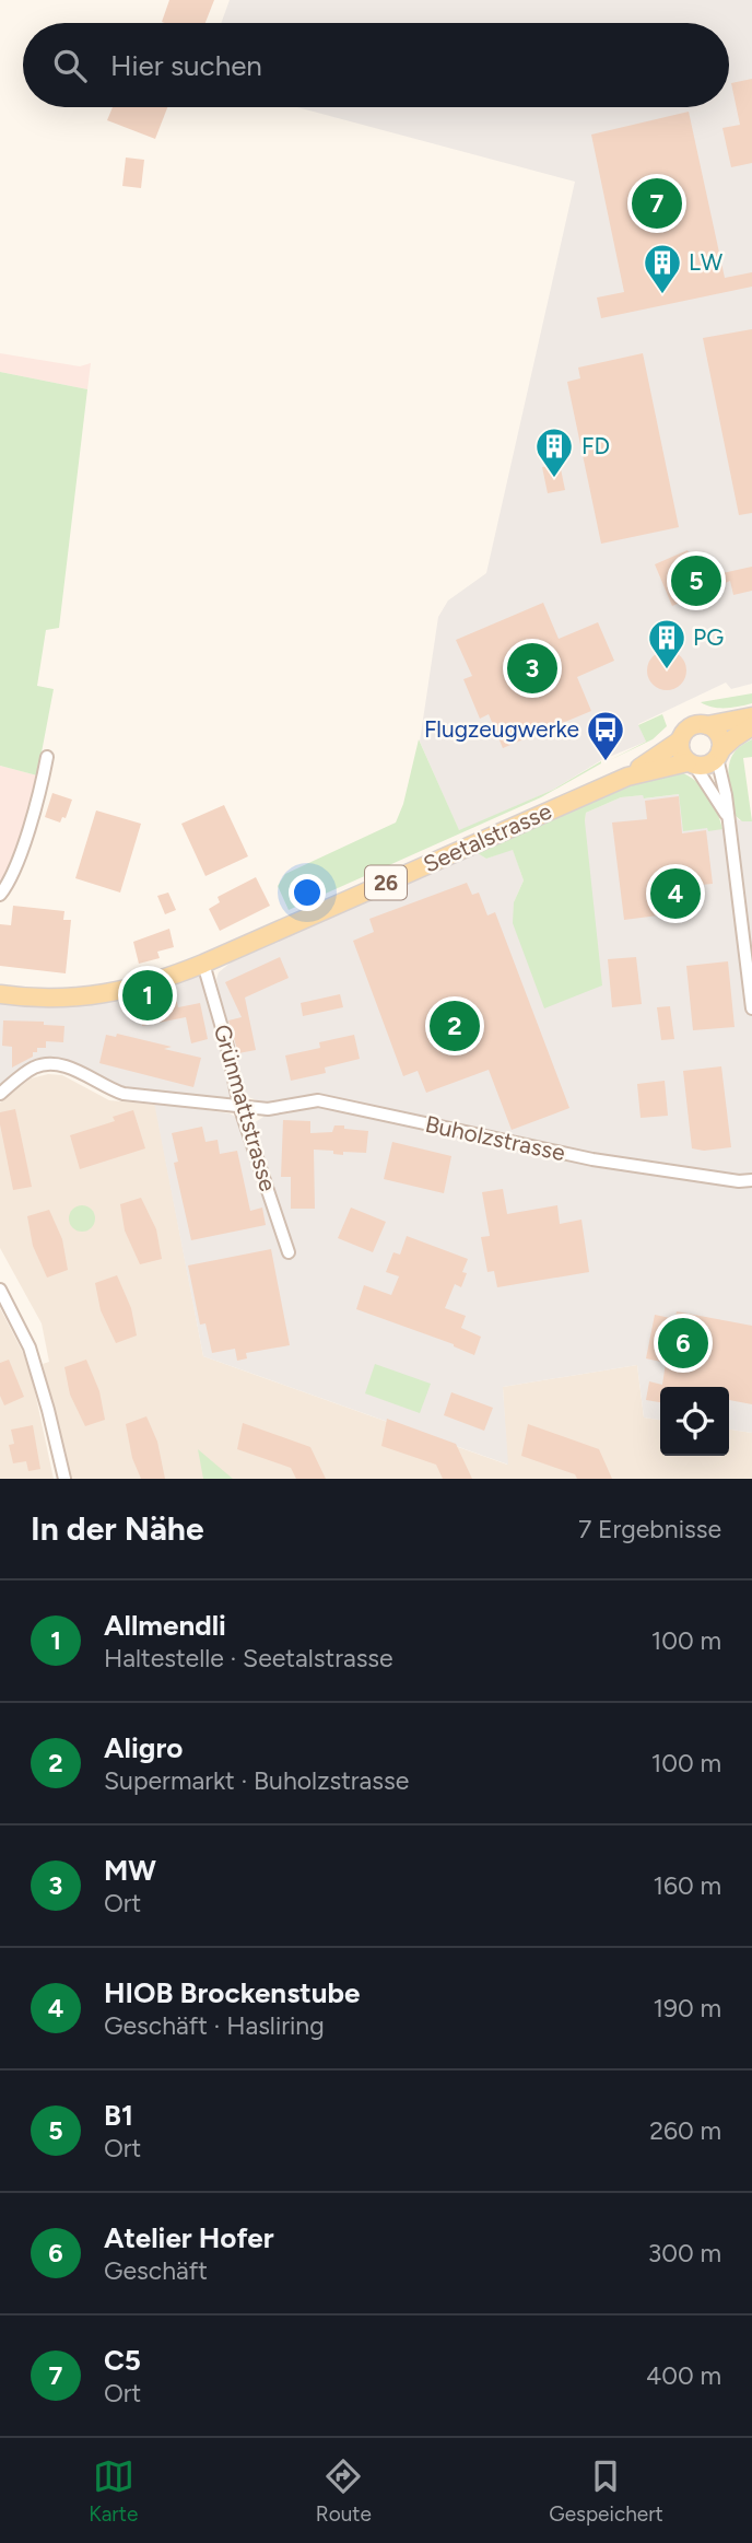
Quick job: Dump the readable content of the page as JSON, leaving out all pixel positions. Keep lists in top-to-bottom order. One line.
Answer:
{"streets":{"main road":["Seetalstrasse","26"],"street":["Grünmattstrasse","Buholzstrasse"]},"crossings":[["Seetalstrasse","Grünmattstrasse"],["Grünmattstrasse","Buholzstrasse"]],"places":{"building":["LW","FD","PG"],"bus stop":["Flugzeugwerke"]},"page":{"search":"Hier suchen","pins":["7","5","3","4","1","2","6"],"heading":["In der Nähe","7 Ergebnisse"],"list":[{"mark":"1","name":"Allmendli","note":"Haltestelle · Seetalstrasse","value":"100 m"},{"mark":"2","name":"Aligro","note":"Supermarkt · Buholzstrasse","value":"100 m"},{"mark":"3","name":"MW","note":"Ort","value":"160 m"},{"mark":"4","name":"HIOB Brockenstube","note":"Geschäft · Hasliring","value":"190 m"},{"mark":"5","name":"B1","note":"Ort","value":"260 m"},{"mark":"6","name":"Atelier Hofer","note":"Geschäft","value":"300 m"},{"mark":"7","name":"C5","note":"Ort","value":"400 m"}],"nav":["Karte","Route","Gespeichert"]}}
